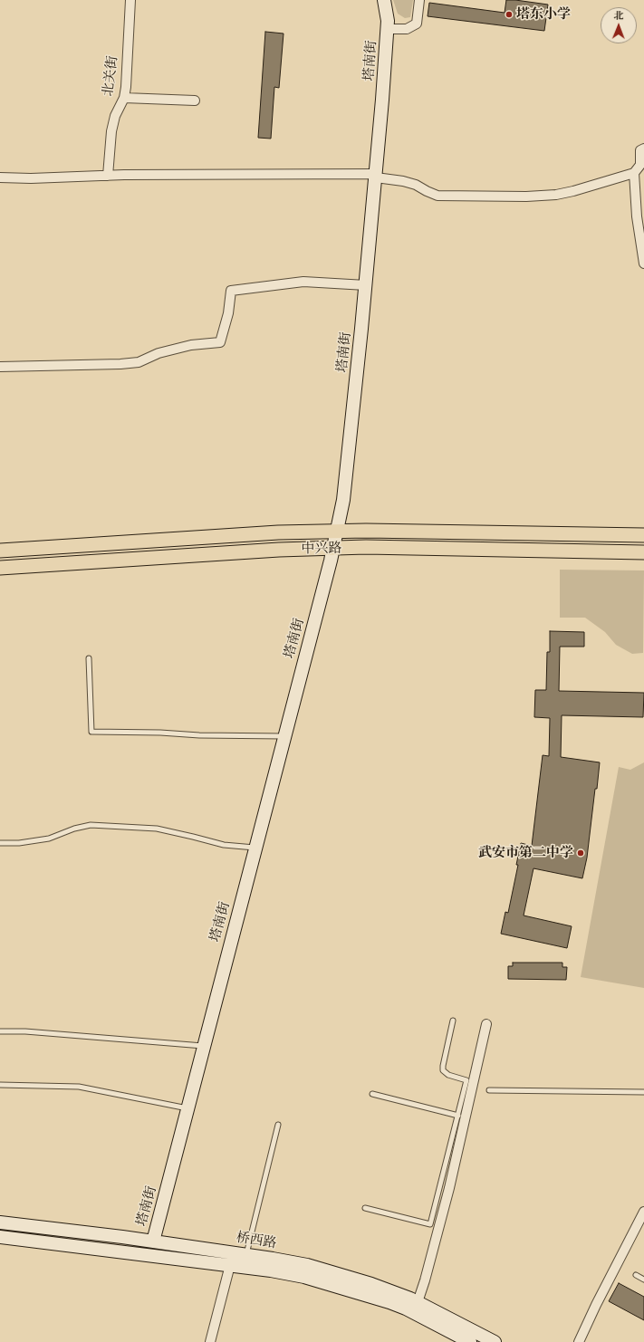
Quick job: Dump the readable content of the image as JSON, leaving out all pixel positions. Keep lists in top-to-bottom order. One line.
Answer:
{"streets":{"main road":["中兴路"],"street":["塔南街","北关街","桥西路"]},"crossings":[["塔南街","中兴路"],["塔南街","桥西路"]],"places":["塔东小学","武安市第二中学"],"north":"top"}
